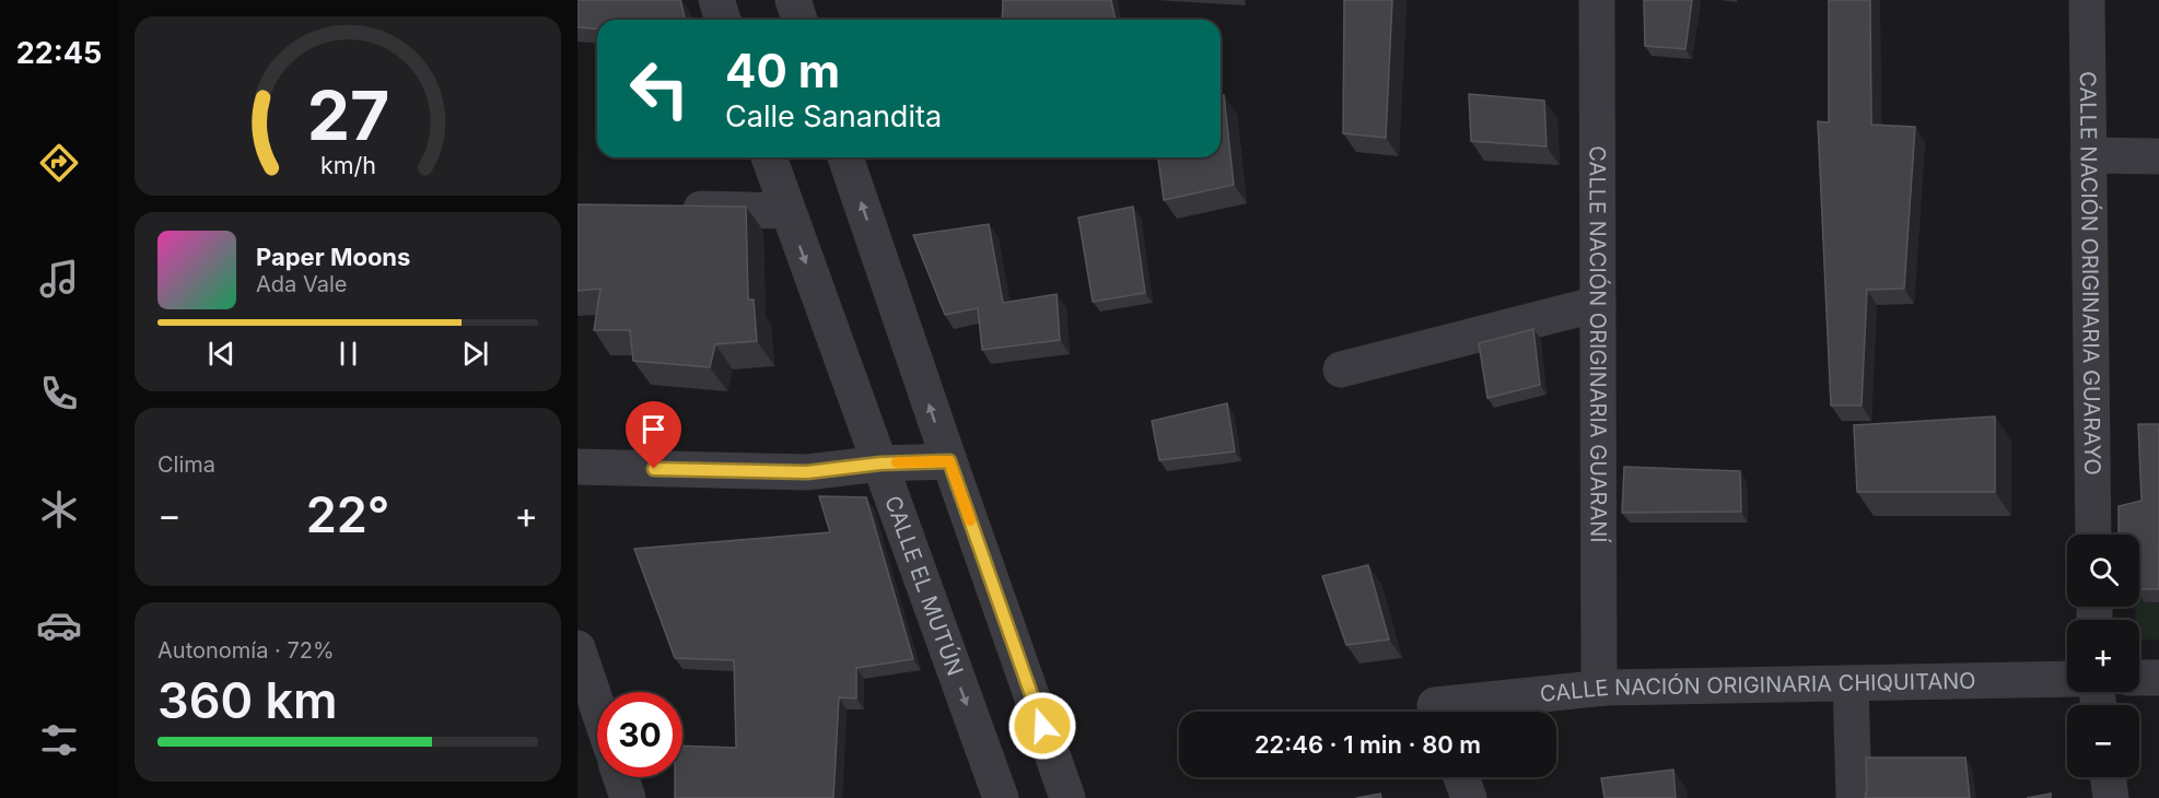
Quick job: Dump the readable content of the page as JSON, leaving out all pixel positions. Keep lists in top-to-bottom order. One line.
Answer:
{"streets":{"street":["CALLE NACIÓN ORIGINARIA GUARAYO","CALLE NACIÓN ORIGINARIA GUARANÍ","CALLE EL MUTÚN","CALLE NACIÓN ORIGINARIA CHIQUITANO"]},"crossings":[["CALLE NACIÓN ORIGINARIA GUARANÍ","CALLE NACIÓN ORIGINARIA CHIQUITANO"]],"page":{"tabs":"22:45","turn":["40 m","Calle Sanandita"],"song":["Paper Moons","Ada Vale"],"tile":["Clima",["Autonomía · 72%","360 km"]],"heat":["−","22°","+"],"map_buttons":["+","−"],"limit":"30","trip":"22:46 · 1 min · 80 m","gauge":["27","km/h"]}}
